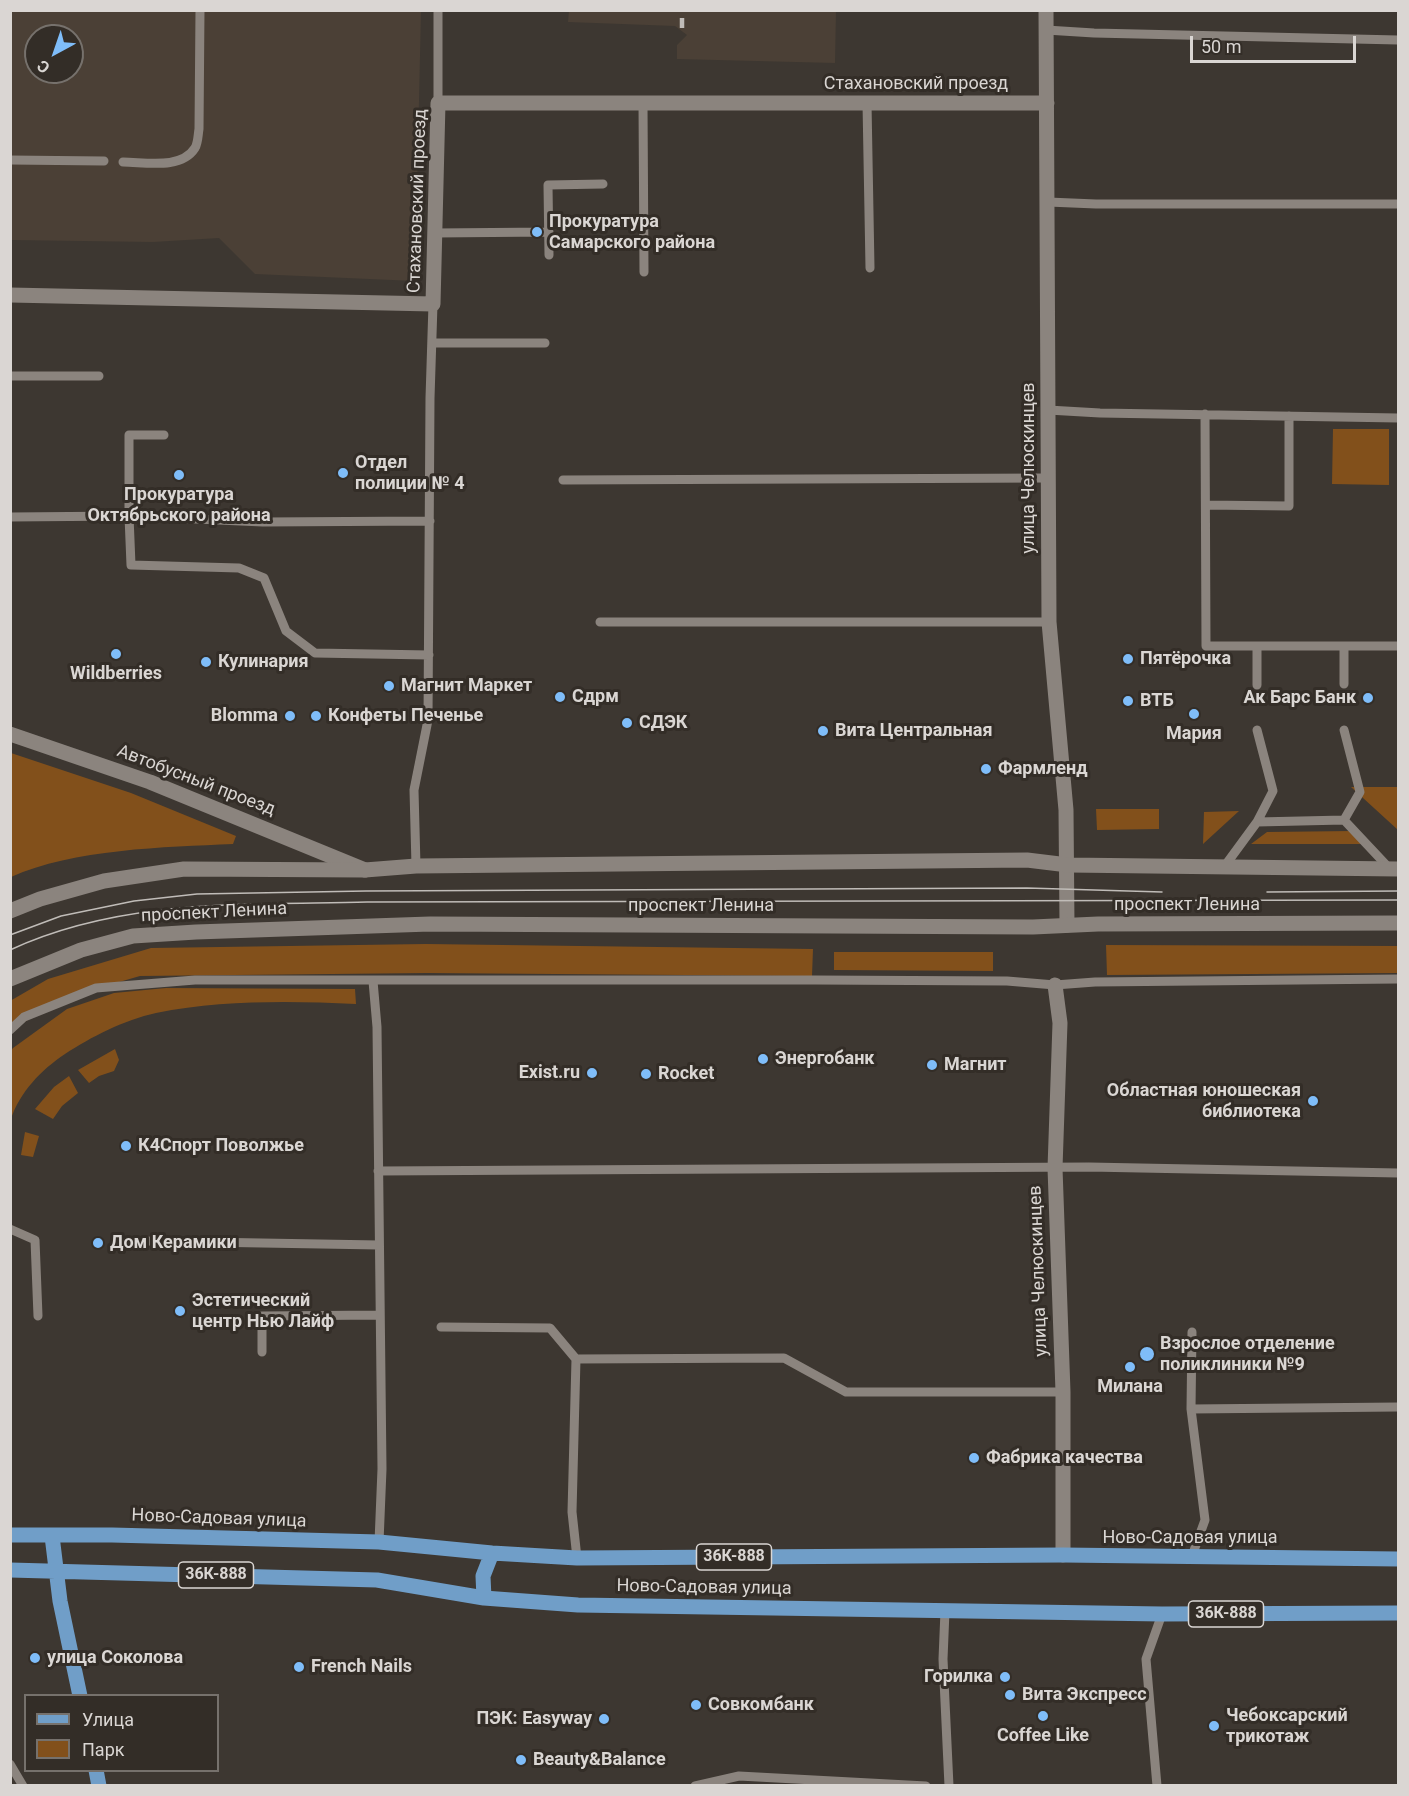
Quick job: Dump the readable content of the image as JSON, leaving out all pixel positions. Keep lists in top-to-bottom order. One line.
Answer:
{"streets":{"main road":["Ново-Садовая улица","36К-888"],"street":["Стахановский проезд","улица Челюскинцев","Автобусный проезд","проспект Ленина"]},"crossings":[["Стахановский проезд","улица Челюскинцев"],["улица Челюскинцев","проспект Ленина"],["улица Челюскинцев","Ново-Садовая улица"],["Автобусный проезд","проспект Ленина"]],"places":["Прокуратура Самарского района","Отдел полиции № 4","Прокуратура Октябрьского района","Wildberries","Пятёрочка","Кулинария","Магнит Маркет","Сдрм","Ак Барс Банк","ВТБ","Мария","Blomma","Конфеты Печенье","СДЭК","Вита Центральная","Фармленд","Энергобанк","Магнит","Exist.ru","Rocket","Областная юношеская библиотека","К4Спорт Поволжье","Дом Керамики","Эстетический центр Нью Лайф","Взрослое отделение поликлиники №9","Милана","Фабрика качества","улица Соколова","French Nails","Горилка","Вита Экспресс","Совкомбанк","Coffee Like","ПЭК: Easyway","Чебоксарский трикотаж","Beauty&Balance"],"legend":["Улица","Парк"],"scale_bar":"50 m","north":"bottom left"}
